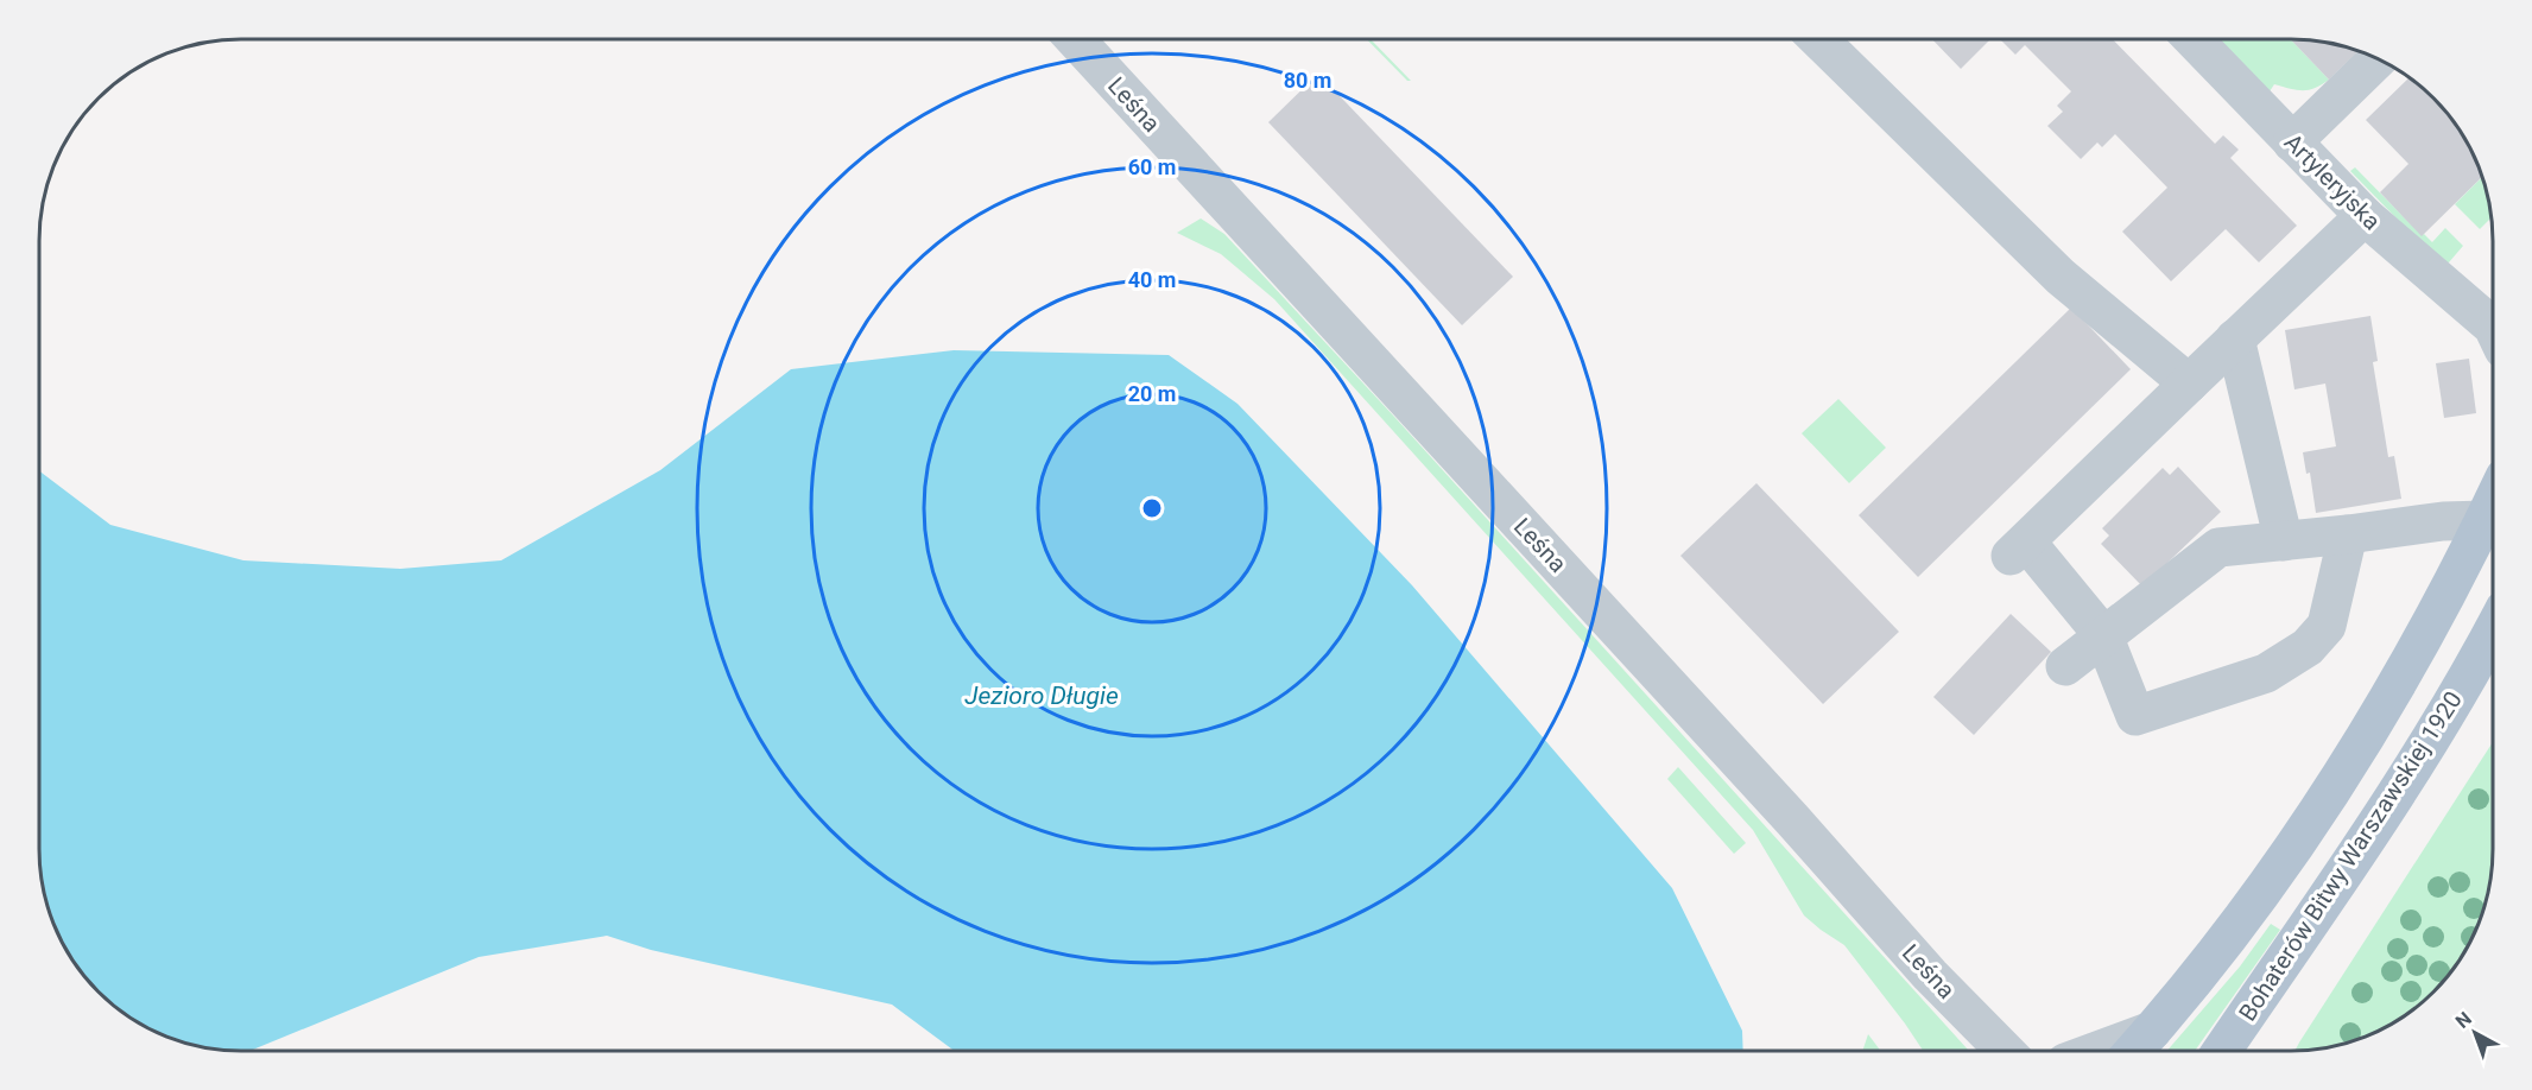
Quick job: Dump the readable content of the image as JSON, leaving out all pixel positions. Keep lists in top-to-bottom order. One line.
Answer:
{"streets":{"main road":["Bohaterów Bitwy Warszawskiej 1920"],"street":["Leśna","Artyleryjska"]},"water":["Jezioro Długie"],"north":"top left","rings":["80 m","60 m","40 m","20 m"]}
